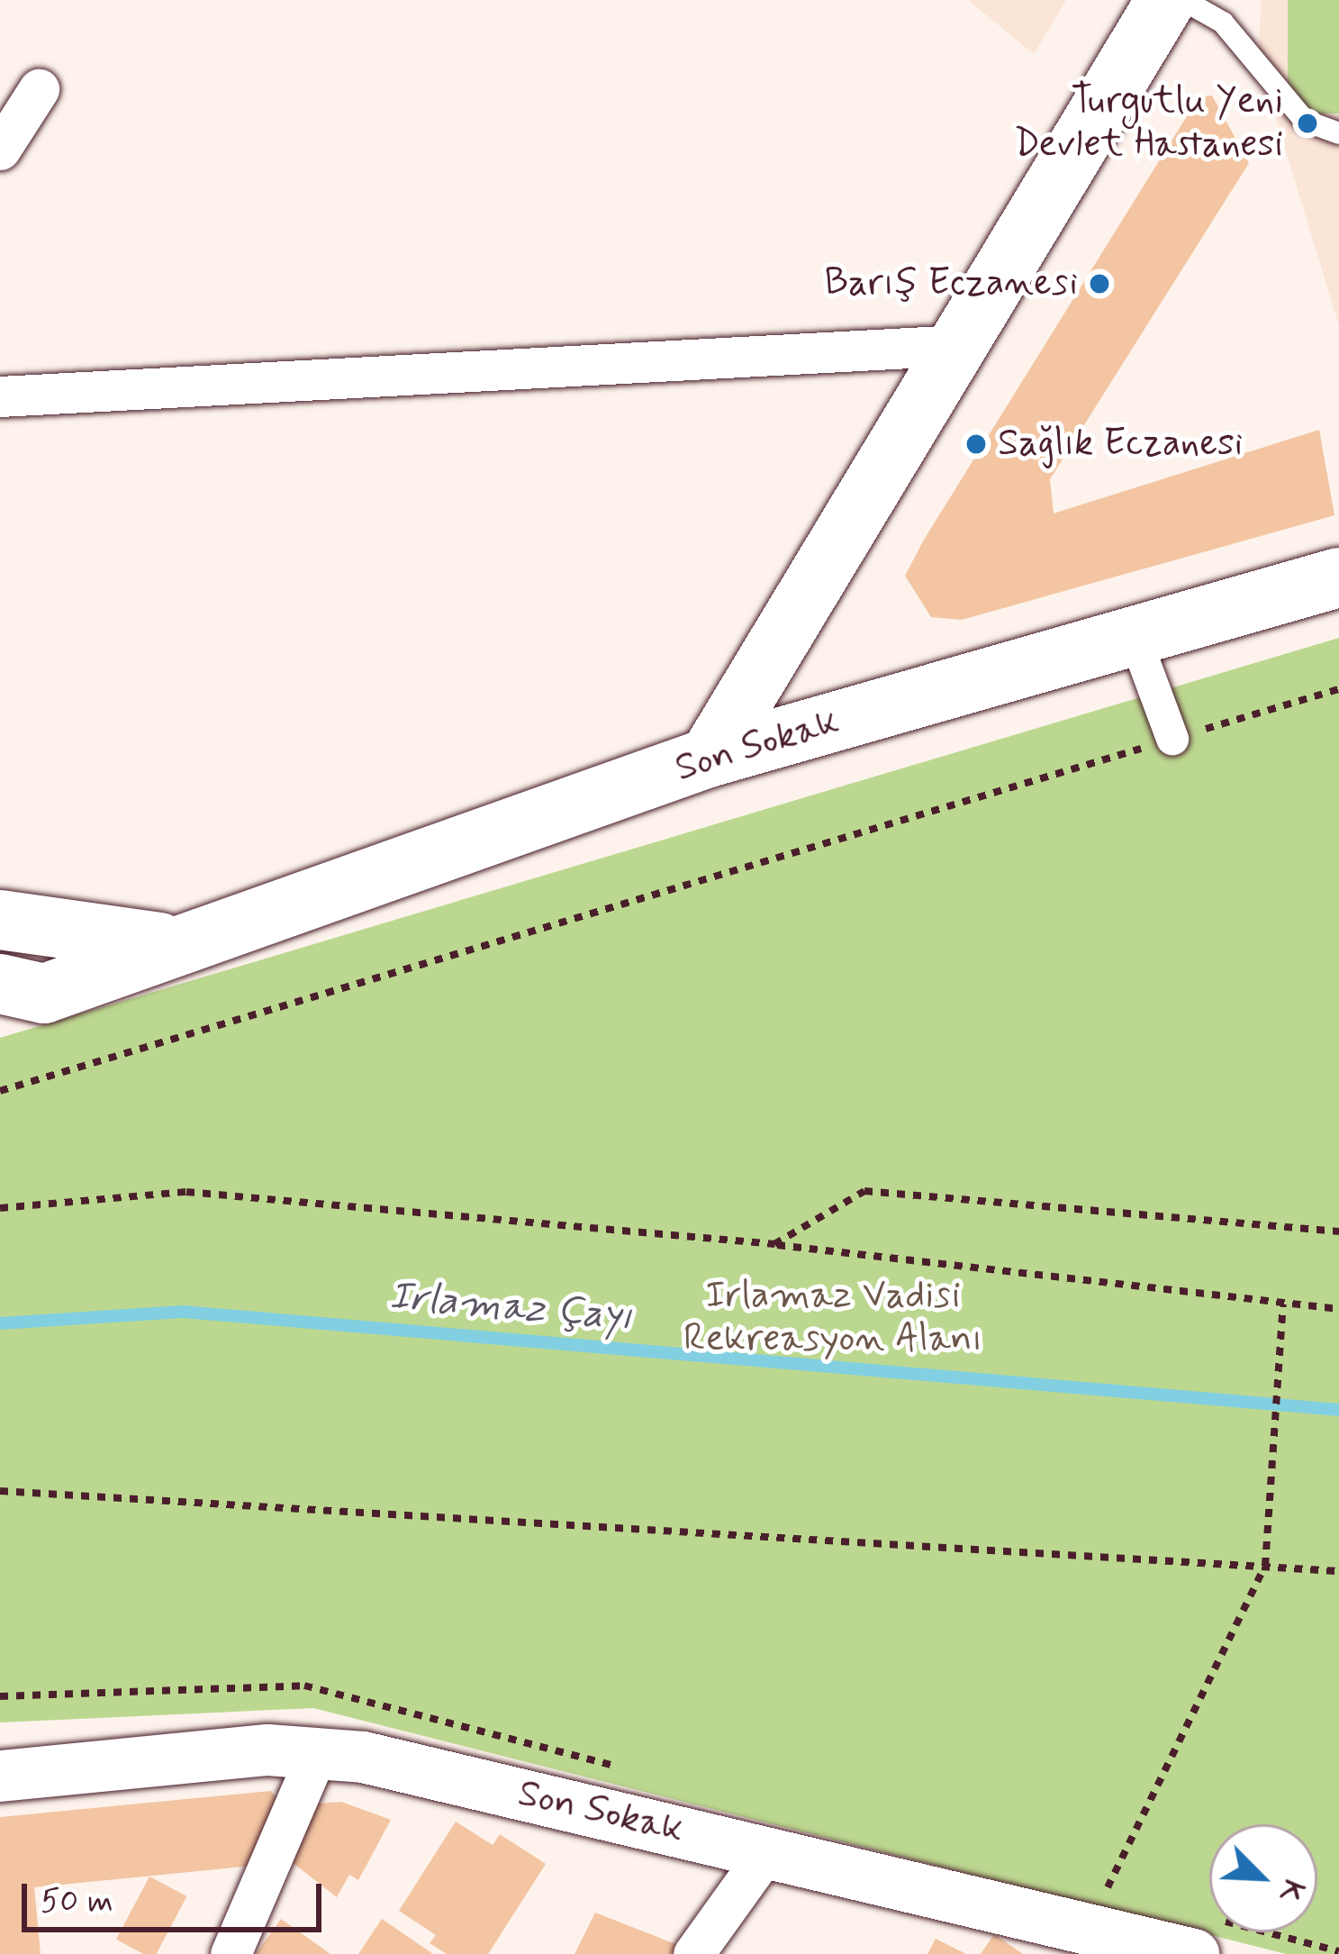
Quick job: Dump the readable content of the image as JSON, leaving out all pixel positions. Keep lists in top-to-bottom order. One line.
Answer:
{"streets":{"main road":["Son Sokak"]},"water":["Irlamaz Çayı"],"parks":["Irlamaz Vadisi Rekreasyon Alanı"],"places":["Turgutlu Yeni Devlet Hastanesi","Barış Eczanesi","Sağlık Eczanesi"],"scale_bar":"50 m","north":"bottom right"}
